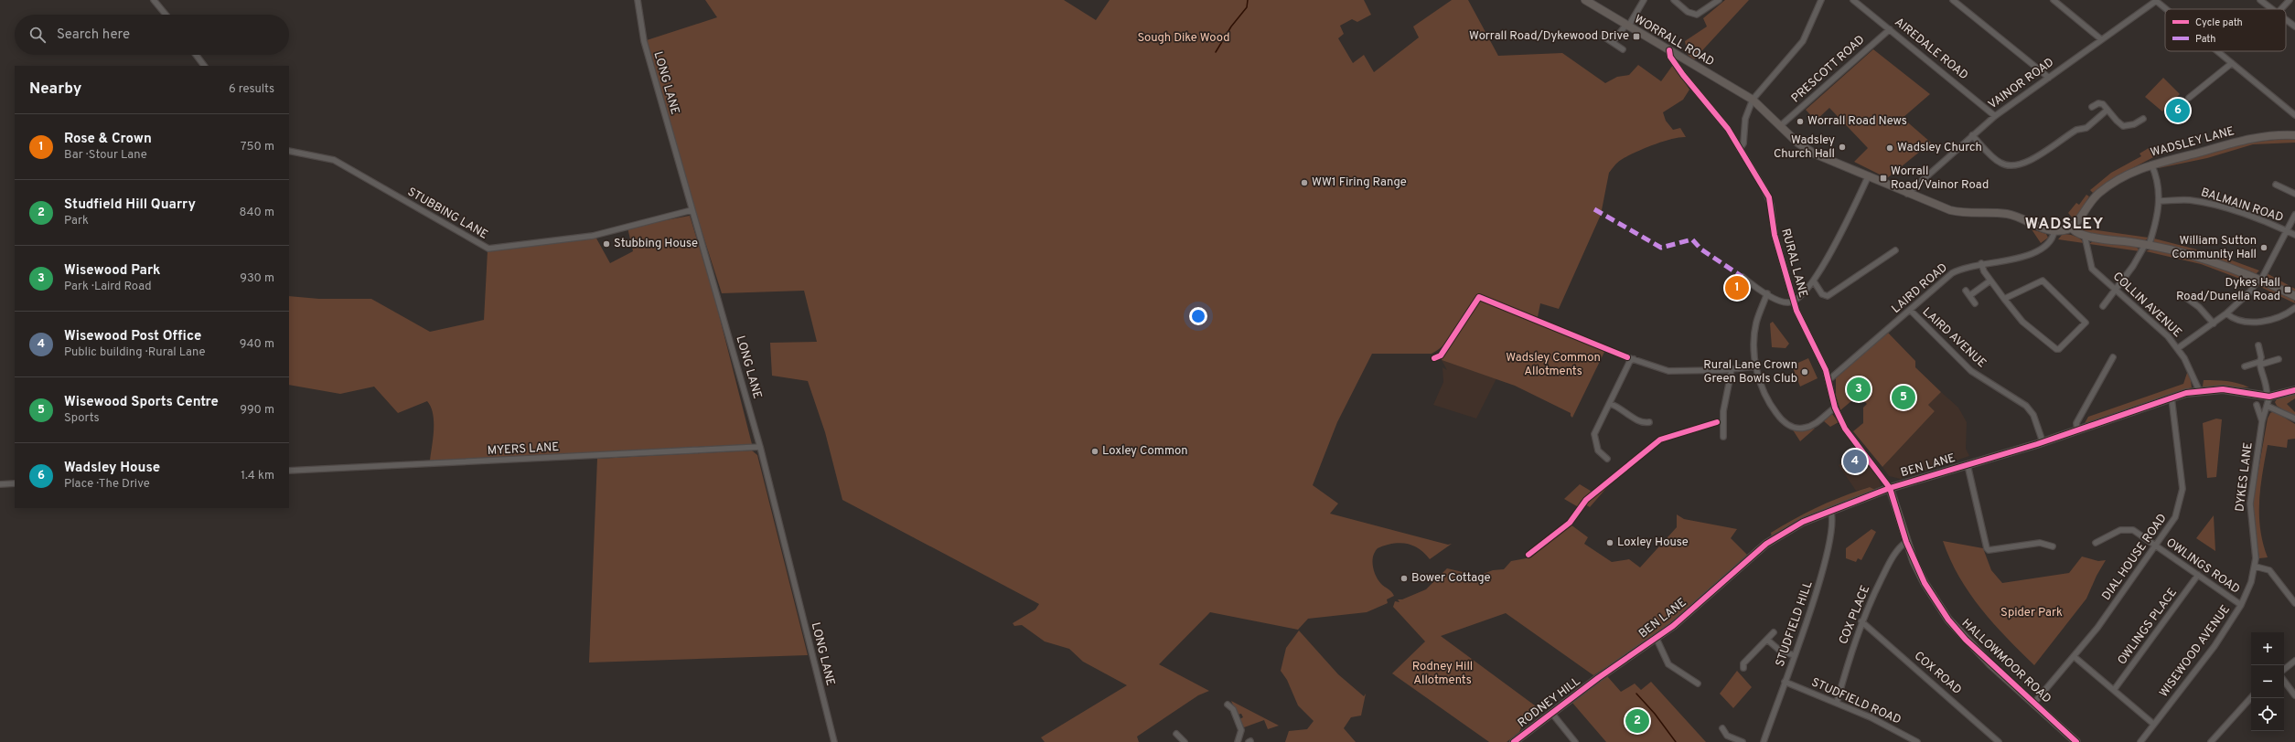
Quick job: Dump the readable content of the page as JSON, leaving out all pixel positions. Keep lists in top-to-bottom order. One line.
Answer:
{"streets":{"street":["WORRALL ROAD","AIREDALE ROAD","PRESCOTT ROAD","LONG LANE","VAINOR ROAD","WADSLEY LANE","BALMAIN ROAD","STUBBING LANE","RURAL LANE","LAIRD ROAD","COLLIN AVENUE","LAIRD AVENUE","MYERS LANE","BEN LANE","DYKES LANE","DIAL HOUSE ROAD","OWLINGS ROAD","COX PLACE","STUDFIELD HILL","OWLINGS PLACE","WISEWOOD AVENUE","HALLOWMOOR ROAD","COX ROAD","STUDFIELD ROAD","RODNEY HILL"]},"crossings":[["WORRALL ROAD","PRESCOTT ROAD"],["WORRALL ROAD","VAINOR ROAD"],["WORRALL ROAD","RURAL LANE"],["WORRALL ROAD","LAIRD ROAD"],["AIREDALE ROAD","PRESCOTT ROAD"],["AIREDALE ROAD","VAINOR ROAD"],["LONG LANE","STUBBING LANE"],["LONG LANE","MYERS LANE"],["RURAL LANE","LAIRD ROAD"],["RURAL LANE","BEN LANE"],["RURAL LANE","HALLOWMOOR ROAD"],["LAIRD ROAD","LAIRD AVENUE"],["COLLIN AVENUE","BEN LANE"],["LAIRD AVENUE","BEN LANE"],["BEN LANE","DYKES LANE"],["BEN LANE","DIAL HOUSE ROAD"],["BEN LANE","STUDFIELD HILL"],["BEN LANE","HALLOWMOOR ROAD"],["BEN LANE","RODNEY HILL"],["DYKES LANE","WISEWOOD AVENUE"],["DIAL HOUSE ROAD","OWLINGS ROAD"],["DIAL HOUSE ROAD","HALLOWMOOR ROAD"],["OWLINGS ROAD","OWLINGS PLACE"],["OWLINGS ROAD","WISEWOOD AVENUE"],["COX PLACE","HALLOWMOOR ROAD"],["COX PLACE","COX ROAD"],["COX PLACE","STUDFIELD ROAD"],["STUDFIELD HILL","STUDFIELD ROAD"]],"districts":["WADSLEY"],"parks":["Sough Dike Wood","Wadsley Common Allotments","Spider Park","Rodney Hill Allotments"],"places":{"transit":["Worrall Road/Dykewood Drive","Worrall Road/Vainor Road","Dykes Hall Road/Dunella Road"],"other":["Worrall Road News","Wadsley Church Hall","Wadsley Church","WW1 Firing Range","Stubbing House","William Sutton Community Hall","Rural Lane Crown Green Bowls Club","Loxley Common","Loxley House","Bower Cottage"]},"legend":["Cycle path","Path"],"page":{"search":"Search here","heading":["Nearby","6 results"],"pins":["6","1","3","5","4","2"],"list":[{"mark":"1","name":"Rose & Crown","note":"Bar · Stour Lane","value":"750 m"},{"mark":"2","name":"Studfield Hill Quarry","note":"Park","value":"840 m"},{"mark":"3","name":"Wisewood Park","note":"Park · Laird Road","value":"930 m"},{"mark":"4","name":"Wisewood Post Office","note":"Public building · Rural Lane","value":"940 m"},{"mark":"5","name":"Wisewood Sports Centre","note":"Sports","value":"990 m"},{"mark":"6","name":"Wadsley House","note":"Place · The Drive","value":"1.4 km"}],"map_buttons":["+","−"]}}
